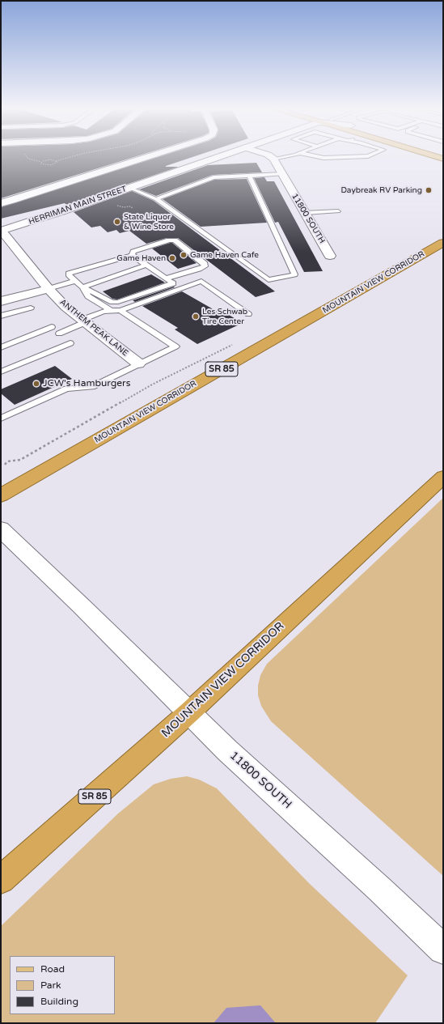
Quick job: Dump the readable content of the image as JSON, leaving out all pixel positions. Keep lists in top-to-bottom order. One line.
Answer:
{"streets":{"highway":["MOUNTAIN VIEW CORRIDOR","SR 85"],"street":["HERRIMAN MAIN STREET","11800 SOUTH","ANTHEM PEAK LANE"]},"crossings":[["HERRIMAN MAIN STREET","ANTHEM PEAK LANE"],["11800 SOUTH","MOUNTAIN VIEW CORRIDOR"]],"places":["Daybreak RV Parking","State Liquor & Wine Store","Game Haven Cafe","Game Haven","Les Schwab Tire Center","JCW's Hamburgers"],"legend":["Road","Park","Building"]}
